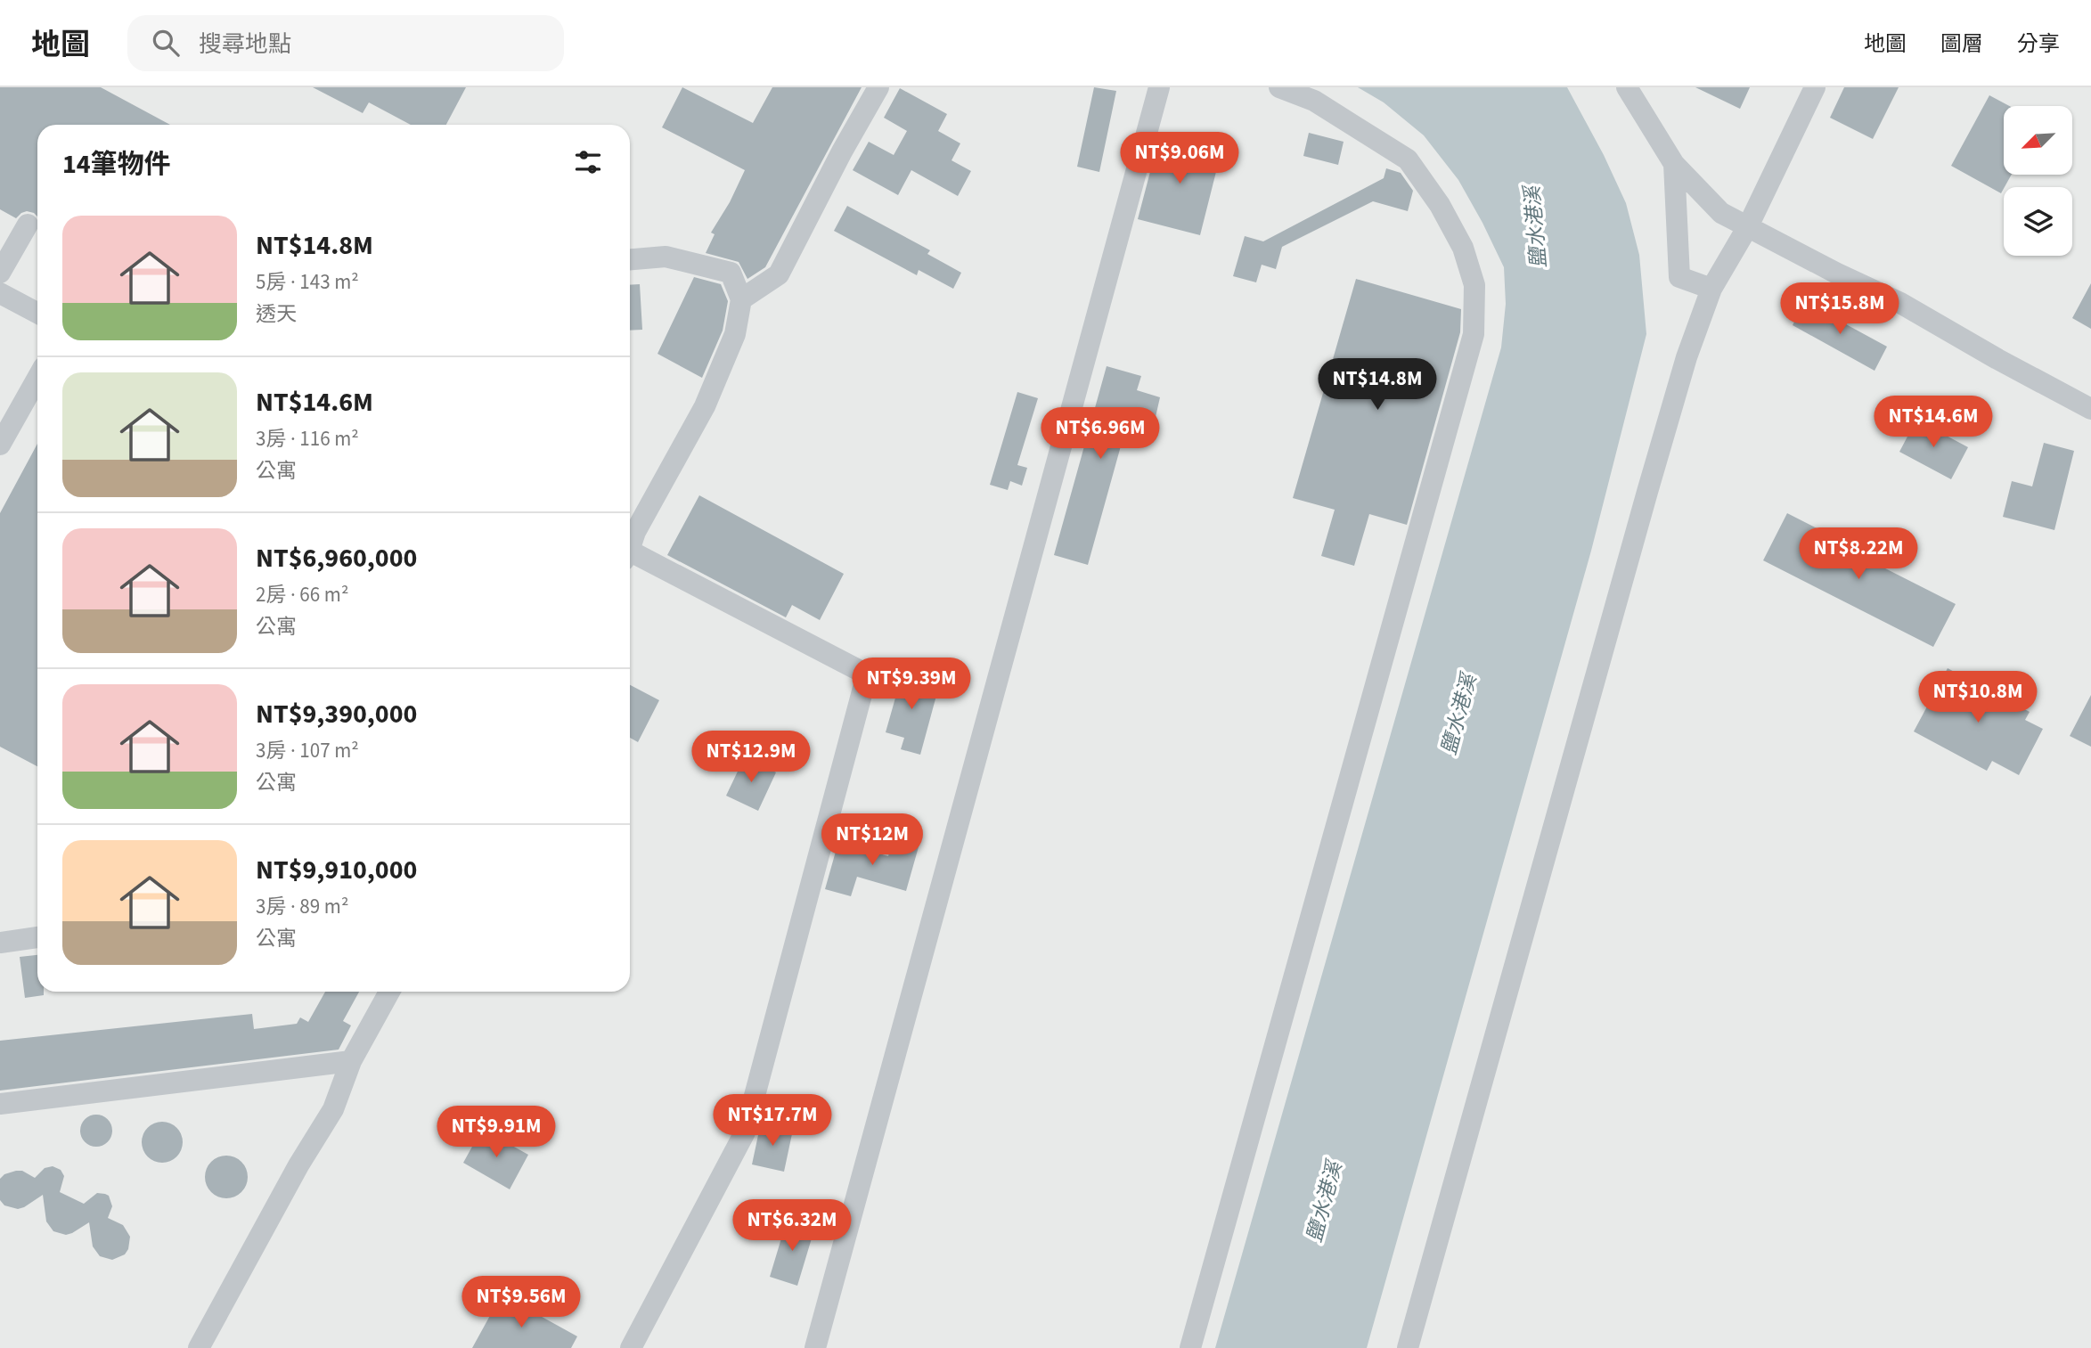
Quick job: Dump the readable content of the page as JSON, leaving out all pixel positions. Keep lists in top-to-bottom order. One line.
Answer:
{"water":["鹽水港溪"],"north":"bottom left","page":{"header":"地圖","search":"搜尋地點","nav":["地圖","圖層","分享"],"heading":"14筆物件","price":["NT$9.06M","NT$15.8M","NT$14.8M","NT$14.6M","NT$6.96M","NT$8.22M","NT$9.39M","NT$10.8M","NT$12.9M","NT$12M","NT$17.7M","NT$9.91M","NT$6.32M","NT$9.56M"],"list":[{"name":"NT$14.8M","note":"5房 · 143 m² · 透天"},{"name":"NT$14.6M","note":"3房 · 116 m² · 公寓"},{"name":"NT$6,960,000","note":"2房 · 66 m² · 公寓"},{"name":"NT$9,390,000","note":"3房 · 107 m² · 公寓"},{"name":"NT$9,910,000","note":"3房 · 89 m² · 公寓"}]}}
